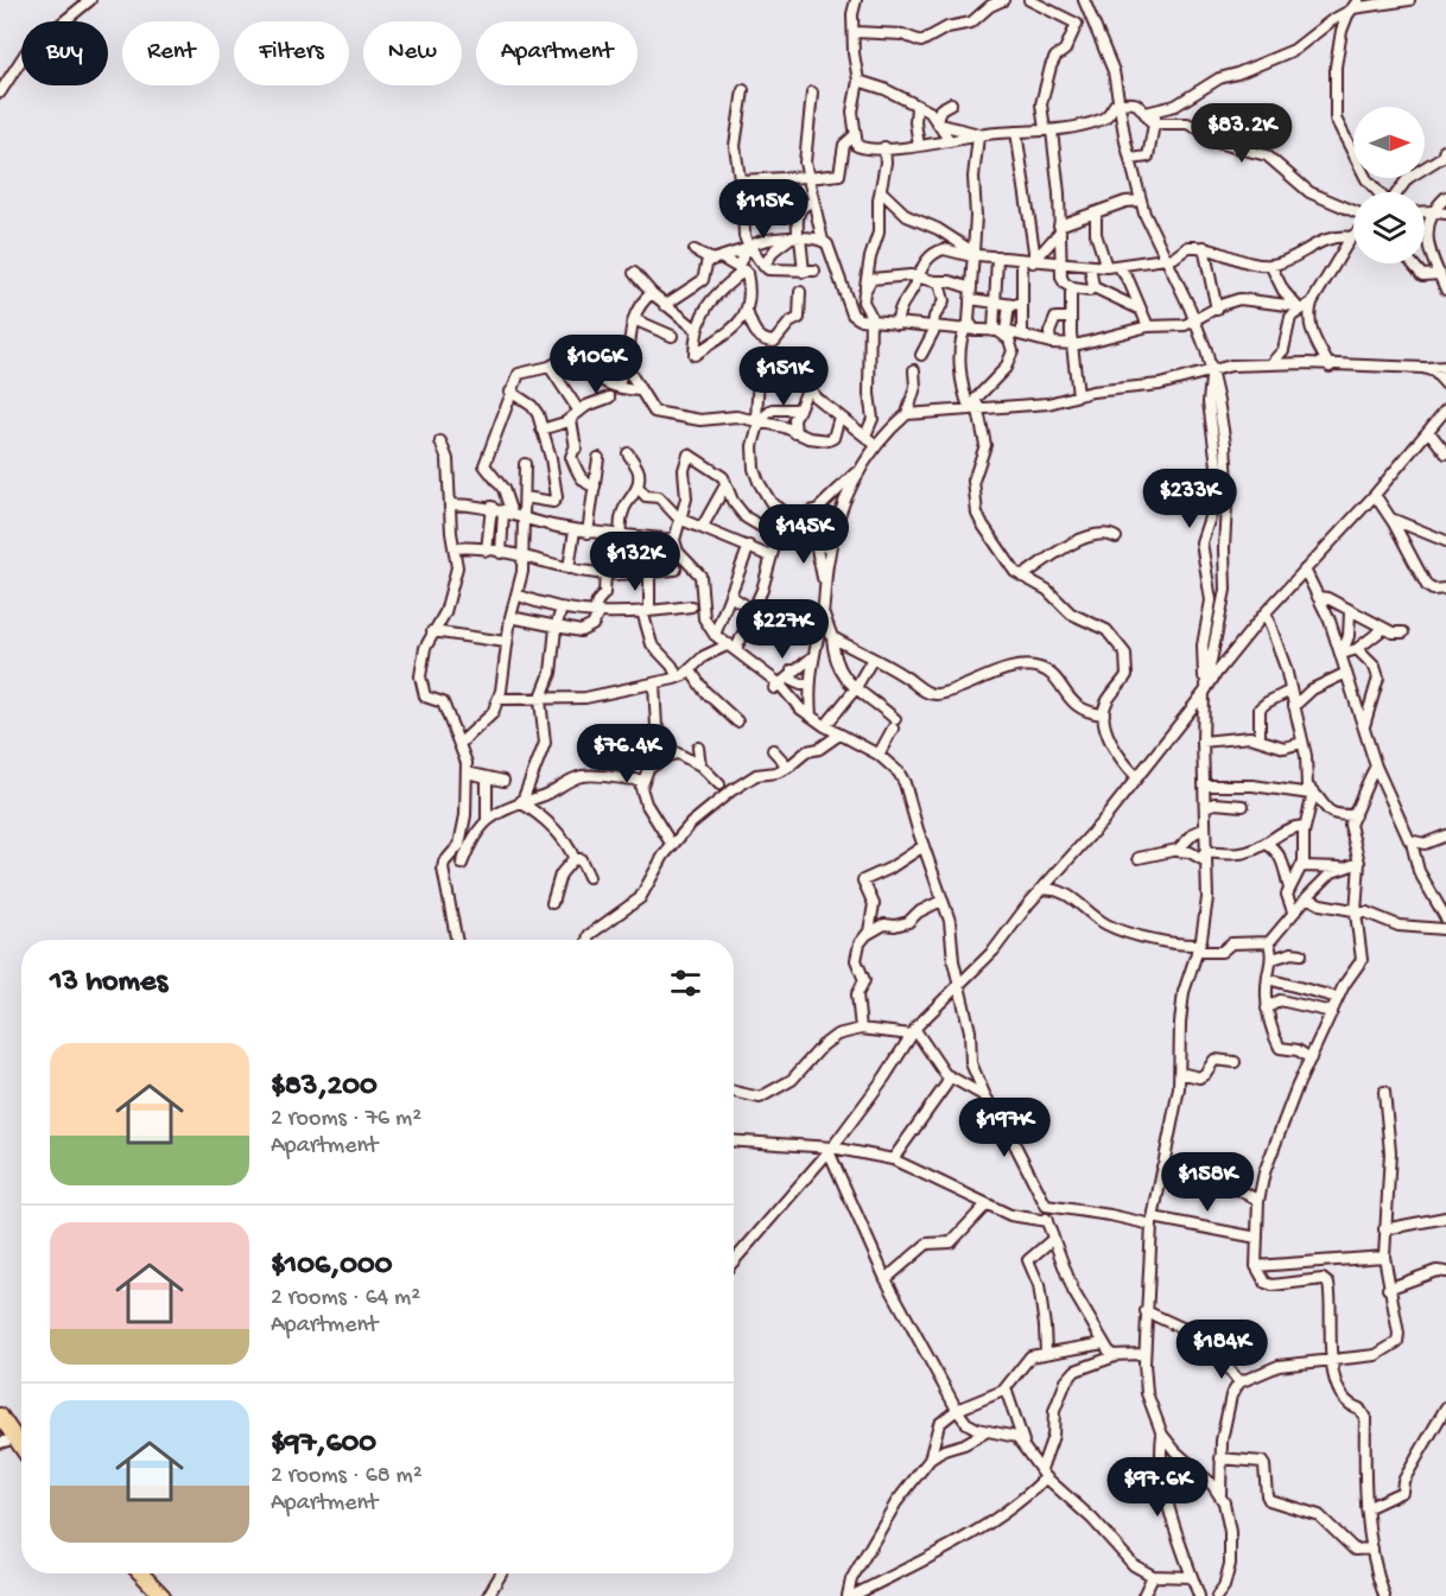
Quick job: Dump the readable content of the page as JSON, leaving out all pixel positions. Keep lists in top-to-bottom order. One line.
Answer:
{"north":"right","page":{"chip":["Buy","Rent","Filters","New","Apartment"],"price":["$83.2K","$115K","$106K","$151K","$233K","$145K","$132K","$227K","$76.4K","$197K","$158K","$184K","$97.6K"],"heading":"13 homes","list":[{"name":"$83,200","note":"2 rooms · 76 m² · Apartment"},{"name":"$106,000","note":"2 rooms · 64 m² · Apartment"},{"name":"$97,600","note":"2 rooms · 68 m² · Apartment"}]}}
